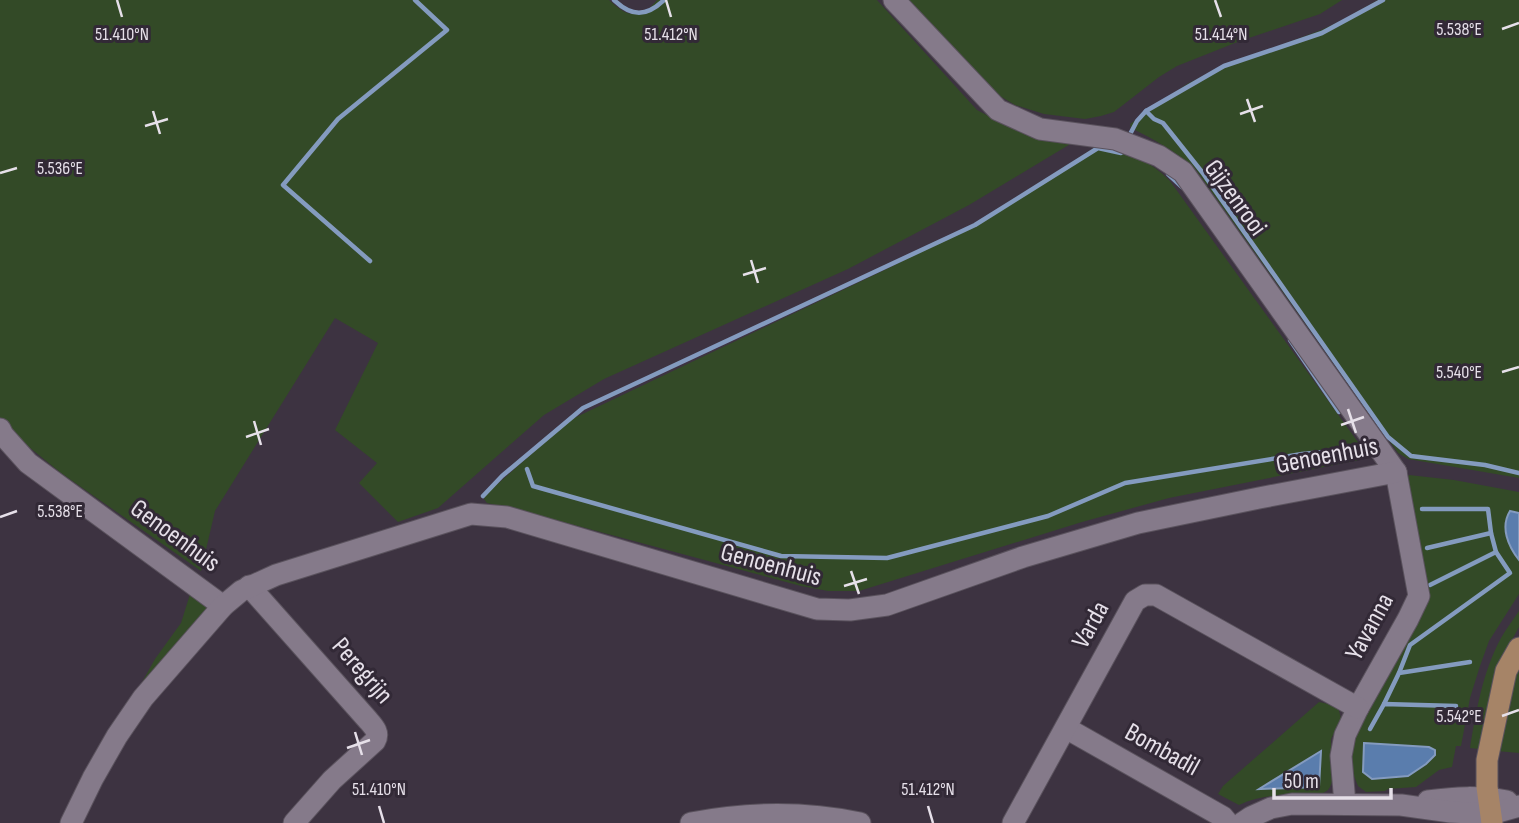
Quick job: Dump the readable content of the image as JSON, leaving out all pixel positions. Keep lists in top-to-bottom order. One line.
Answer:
{"streets":{"street":["Gijzenrooi","Genoenhuis","Varda","Yavanna","Peregrijn","Bombadil"]},"crossings":[["Gijzenrooi","Genoenhuis"],["Gijzenrooi","Yavanna"],["Genoenhuis","Yavanna"],["Genoenhuis","Peregrijn"],["Varda","Yavanna"],["Varda","Bombadil"]],"scale_bar":"50 m","coordinates":["5.538°E","51.410°N","51.412°N","51.414°N","5.536°E","5.540°E","5.542°E"]}
